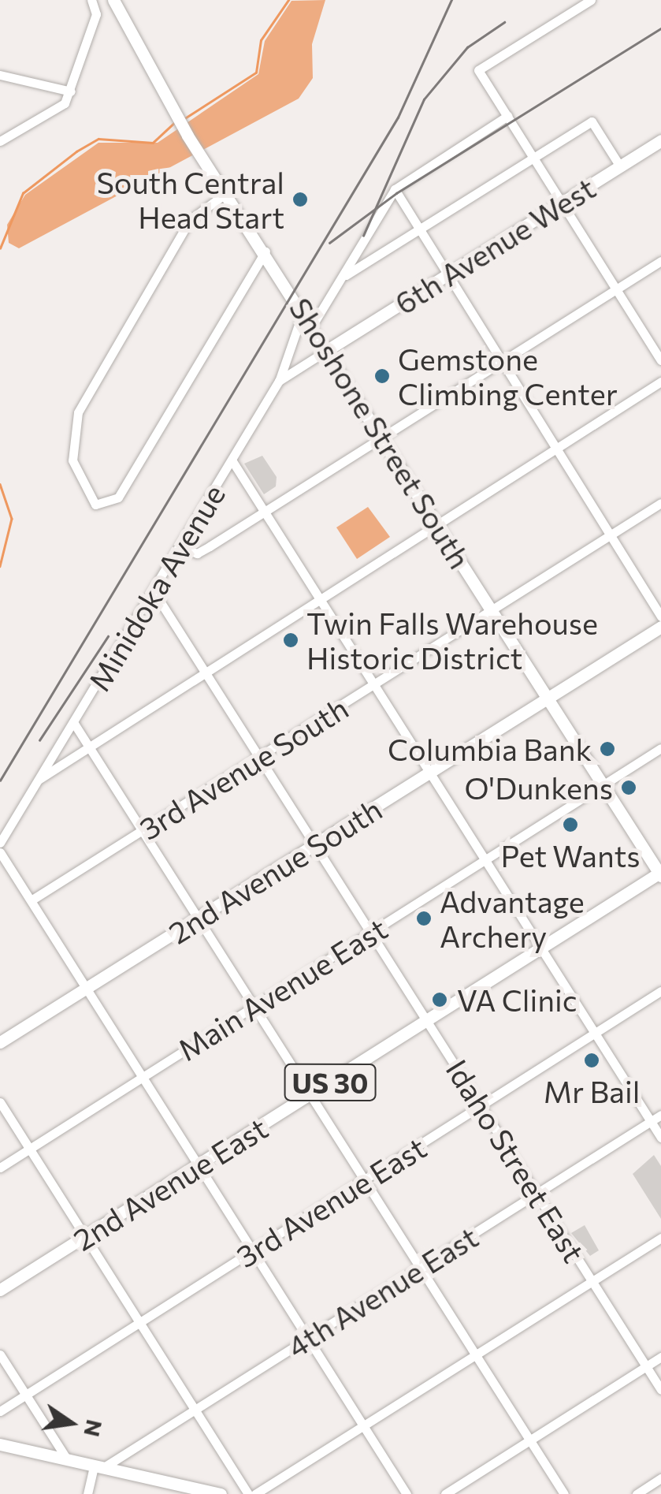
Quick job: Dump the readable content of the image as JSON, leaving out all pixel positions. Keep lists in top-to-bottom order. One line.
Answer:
{"streets":{"main road":["6th Avenue West","Shoshone Street South","2nd Avenue South","US 30","2nd Avenue East"],"street":["Minidoka Avenue","3rd Avenue South","Main Avenue East","Idaho Street East","3rd Avenue East","4th Avenue East"]},"crossings":[["6th Avenue West","Shoshone Street South"],["6th Avenue West","Minidoka Avenue"],["Shoshone Street South","Minidoka Avenue"],["Shoshone Street South","3rd Avenue South"],["Shoshone Street South","2nd Avenue South"],["Shoshone Street South","Main Avenue East"],["Shoshone Street South","2nd Avenue East"],["Minidoka Avenue","Idaho Street East"],["3rd Avenue South","Idaho Street East"],["2nd Avenue South","Idaho Street East"],["Main Avenue East","Idaho Street East"],["Idaho Street East","2nd Avenue East"],["Idaho Street East","3rd Avenue East"],["Idaho Street East","4th Avenue East"]],"places":["South Central Head Start","Gemstone Climbing Center","Twin Falls Warehouse Historic District","Columbia Bank","O'Dunkens","Pet Wants","Advantage Archery","VA Clinic","Mr Bail"],"north":"right"}
